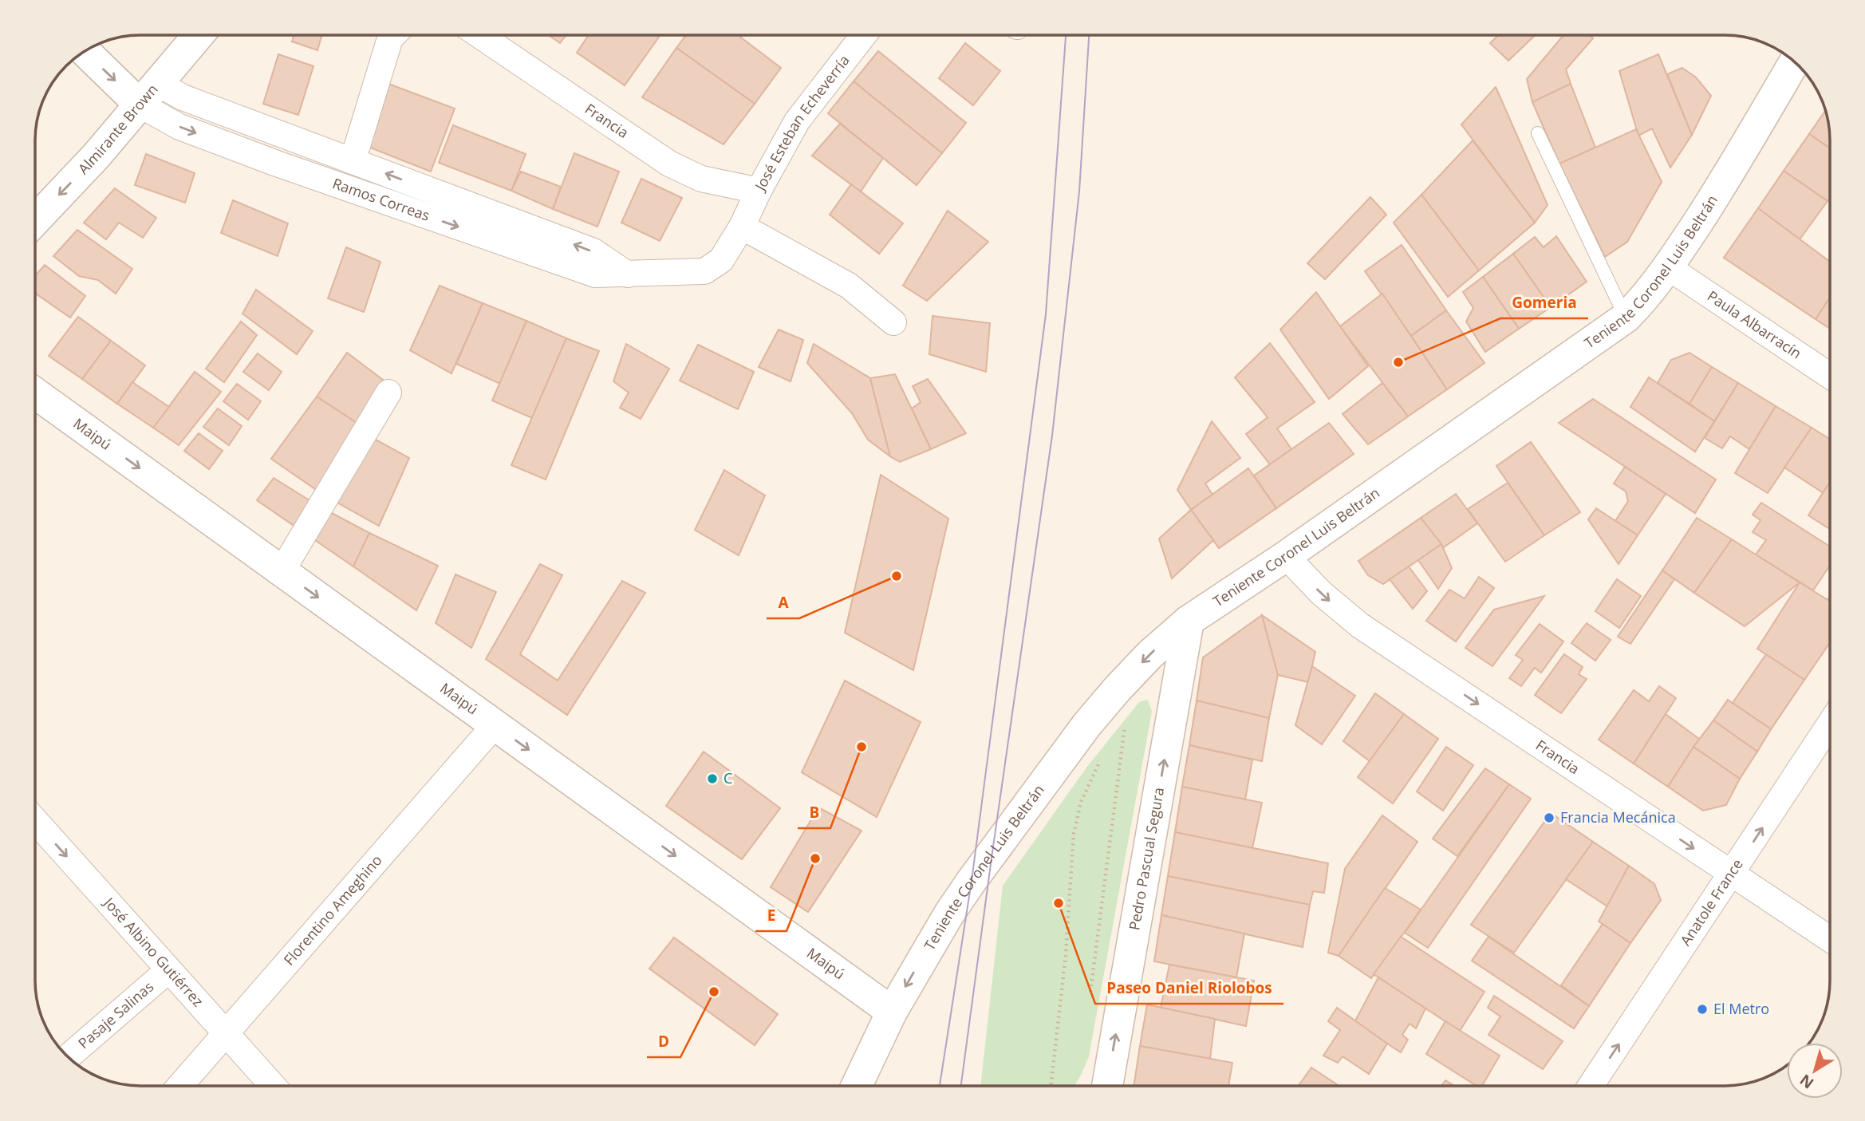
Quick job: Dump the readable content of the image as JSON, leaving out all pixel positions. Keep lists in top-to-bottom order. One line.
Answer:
{"streets":{"main road":["Almirante Brown","Teniente Coronel Luis Beltrán","Maipú","Pedro Pascual Segura"],"street":["Francia","José Esteban Echeverría","Ramos Correas","Paula Albarracín","Anatole France","Florentino Ameghino","José Albino Gutiérrez","Pasaje Salinas"]},"crossings":[["Francia","José Esteban Echeverría"],["Francia","Teniente Coronel Luis Beltrán"],["Francia","Anatole France"],["José Esteban Echeverría","Ramos Correas"],["Almirante Brown","Ramos Correas"],["Teniente Coronel Luis Beltrán","Paula Albarracín"],["Teniente Coronel Luis Beltrán","Maipú"],["Teniente Coronel Luis Beltrán","Pedro Pascual Segura"],["Maipú","Florentino Ameghino"],["Florentino Ameghino","José Albino Gutiérrez"],["José Albino Gutiérrez","Pasaje Salinas"]],"one_way":["Francia","Almirante Brown","Maipú","Pedro Pascual Segura","Anatole France","José Albino Gutiérrez"],"places":["Gomeria","A","B","C","Francia Mecánica","E","Paseo Daniel Riolobos","D","El Metro"],"north":"bottom left"}
